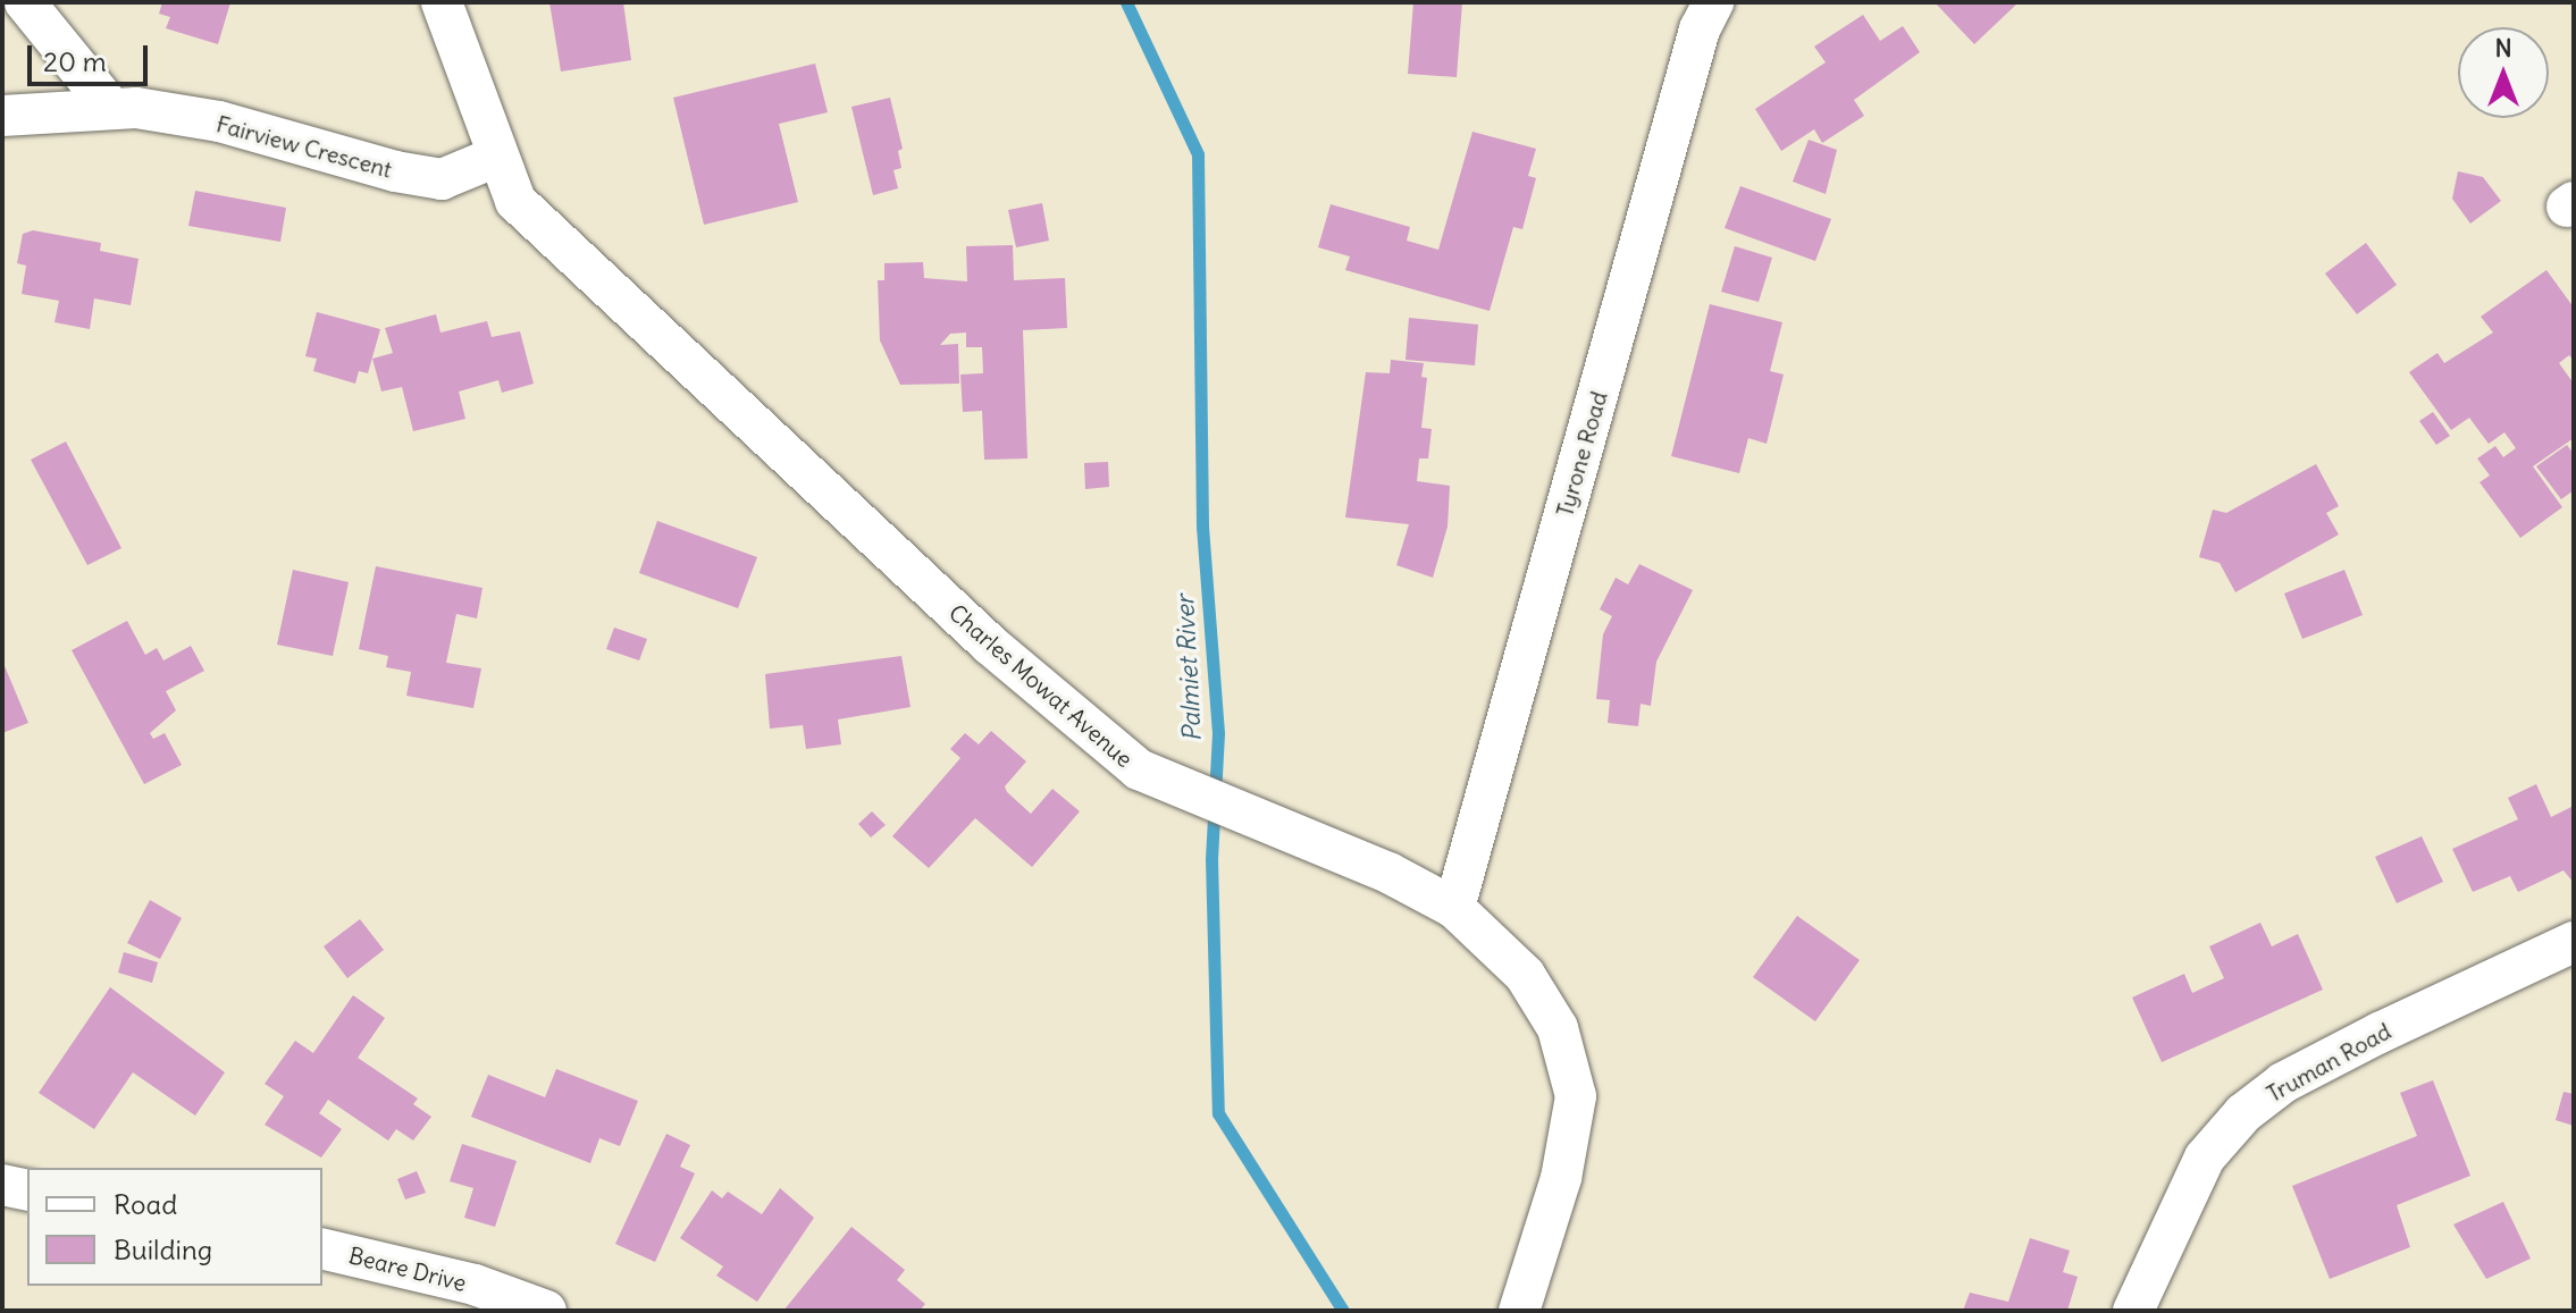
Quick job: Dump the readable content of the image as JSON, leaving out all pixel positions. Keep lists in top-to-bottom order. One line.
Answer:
{"streets":{"street":["Fairview Crescent","Tyrone Road","Charles Mowat Avenue","Truman Road","Beare Drive"]},"crossings":[["Fairview Crescent","Charles Mowat Avenue"],["Tyrone Road","Charles Mowat Avenue"]],"water":["Palmiet River"],"legend":["Road","Building"],"scale_bar":"20 m","north":"top"}
